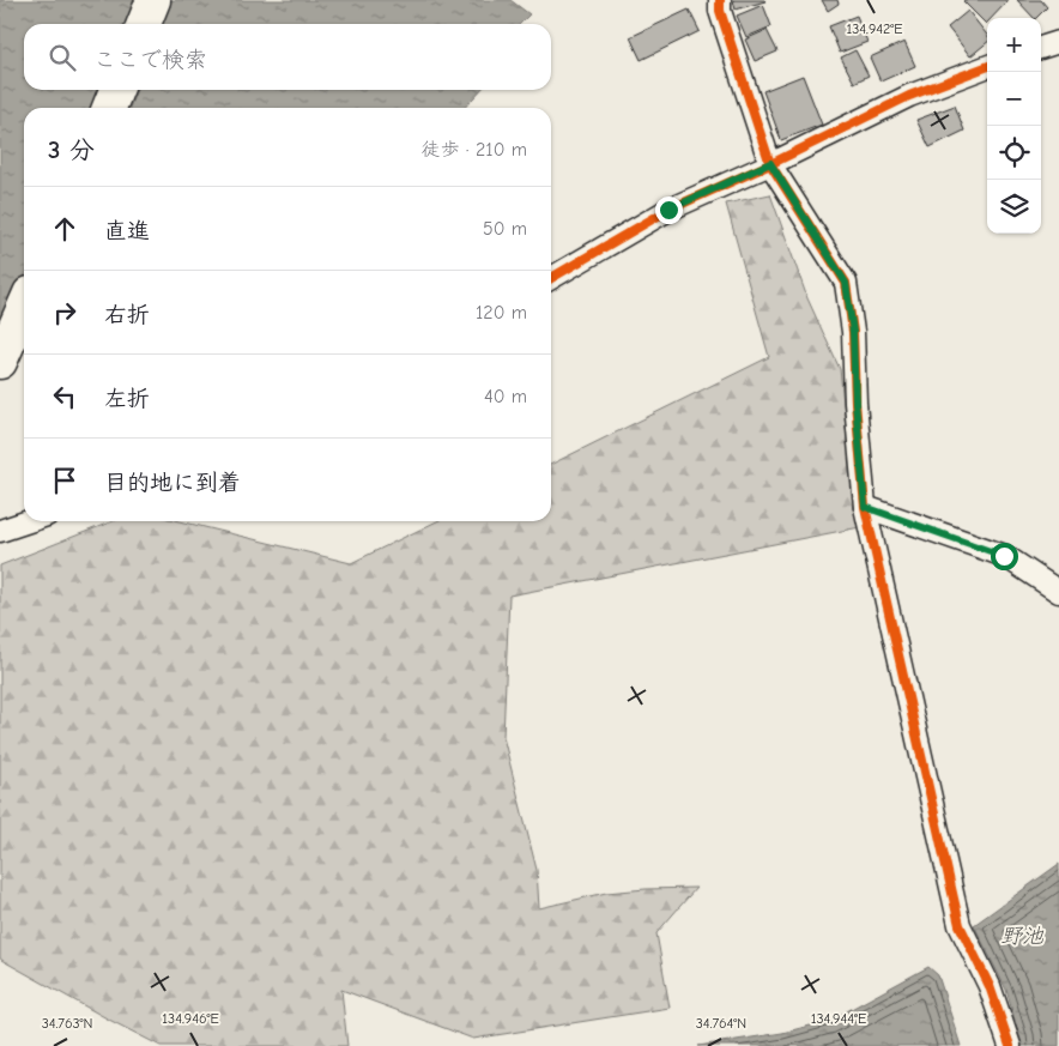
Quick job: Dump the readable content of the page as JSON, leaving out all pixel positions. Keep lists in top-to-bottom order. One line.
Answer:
{"water":["野池"],"page":{"map_buttons":["+","−"],"search":"ここで検索","heading":["3 分","徒歩 · 210 m"],"list":[["直進","50 m"],["右折","120 m"],["左折","40 m"],"目的地に到着"]},"coordinates":["134.942°E","134.946°E","134.944°E","34.763°N","34.764°N"]}
